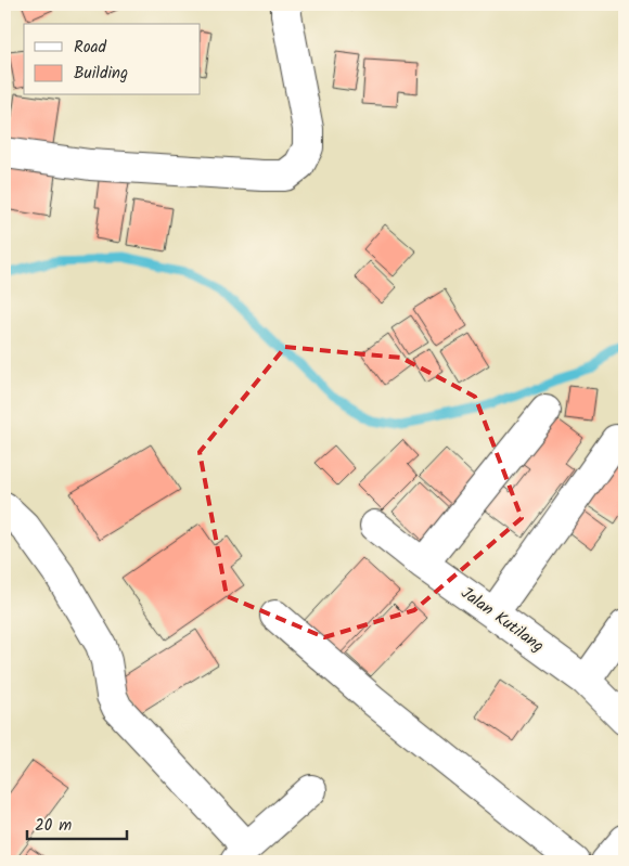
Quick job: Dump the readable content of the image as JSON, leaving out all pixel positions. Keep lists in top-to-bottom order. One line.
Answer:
{"streets":{"street":["Jalan Kutilang"]},"legend":["Road","Building"],"scale_bar":"20 m"}
